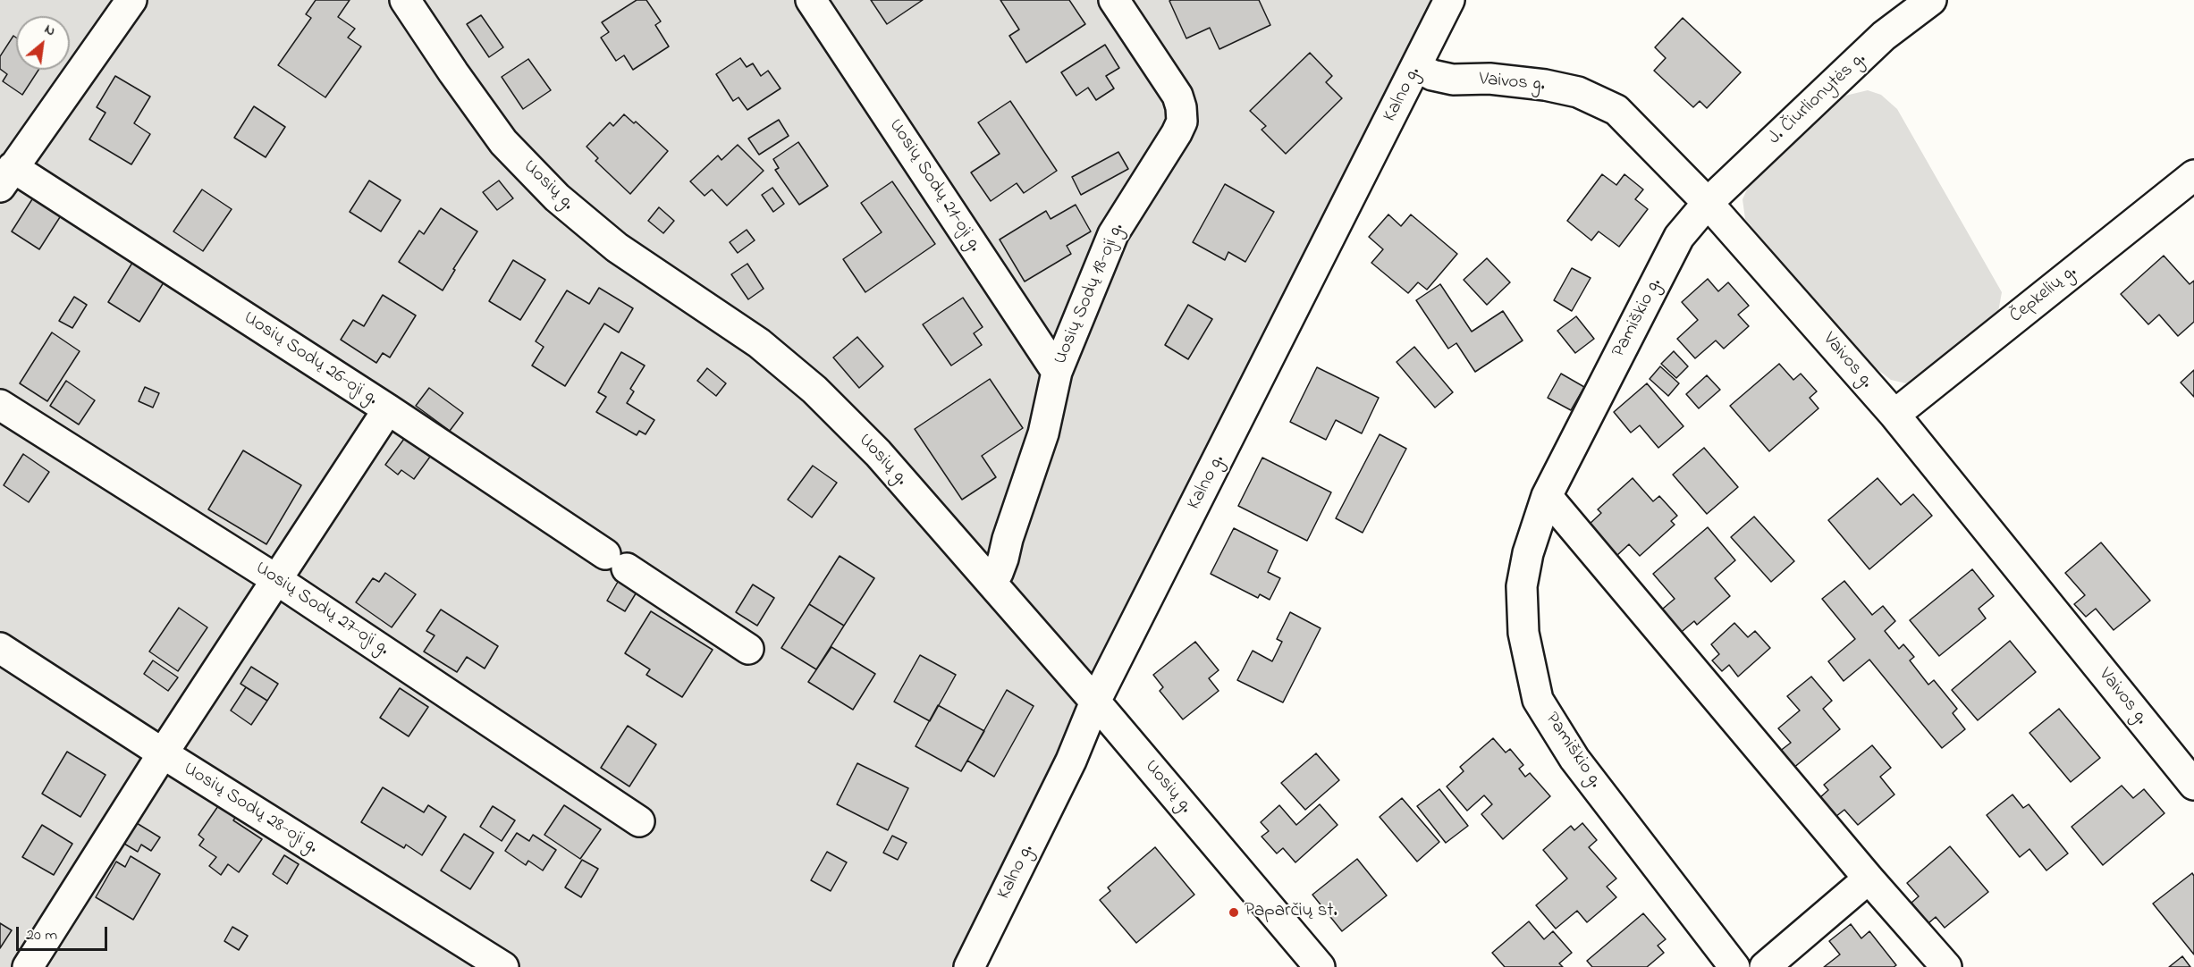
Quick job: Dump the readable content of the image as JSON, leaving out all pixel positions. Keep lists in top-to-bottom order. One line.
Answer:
{"streets":{"street":["Vaivos g.","Kalno g.","J. Čiurlionytės g.","Uosių g.","Uosių Sodų 21-oji g.","Uosių Sodų 18-oji g.","Čepkelių g.","Pamiškio g.","Uosių Sodų 26-oji g.","Uosių Sodų 27-oji g.","Uosių Sodų 28-oji g."]},"crossings":[["Vaivos g.","Kalno g."],["Vaivos g.","J. Čiurlionytės g."],["Vaivos g.","Čepkelių g."],["Vaivos g.","Pamiškio g."],["Kalno g.","Uosių g."],["J. Čiurlionytės g.","Pamiškio g."],["Uosių g.","Uosių Sodų 18-oji g."],["Uosių Sodų 21-oji g.","Uosių Sodų 18-oji g."]],"places":["Paparčių st."],"scale_bar":"20 m","north":"top right"}
